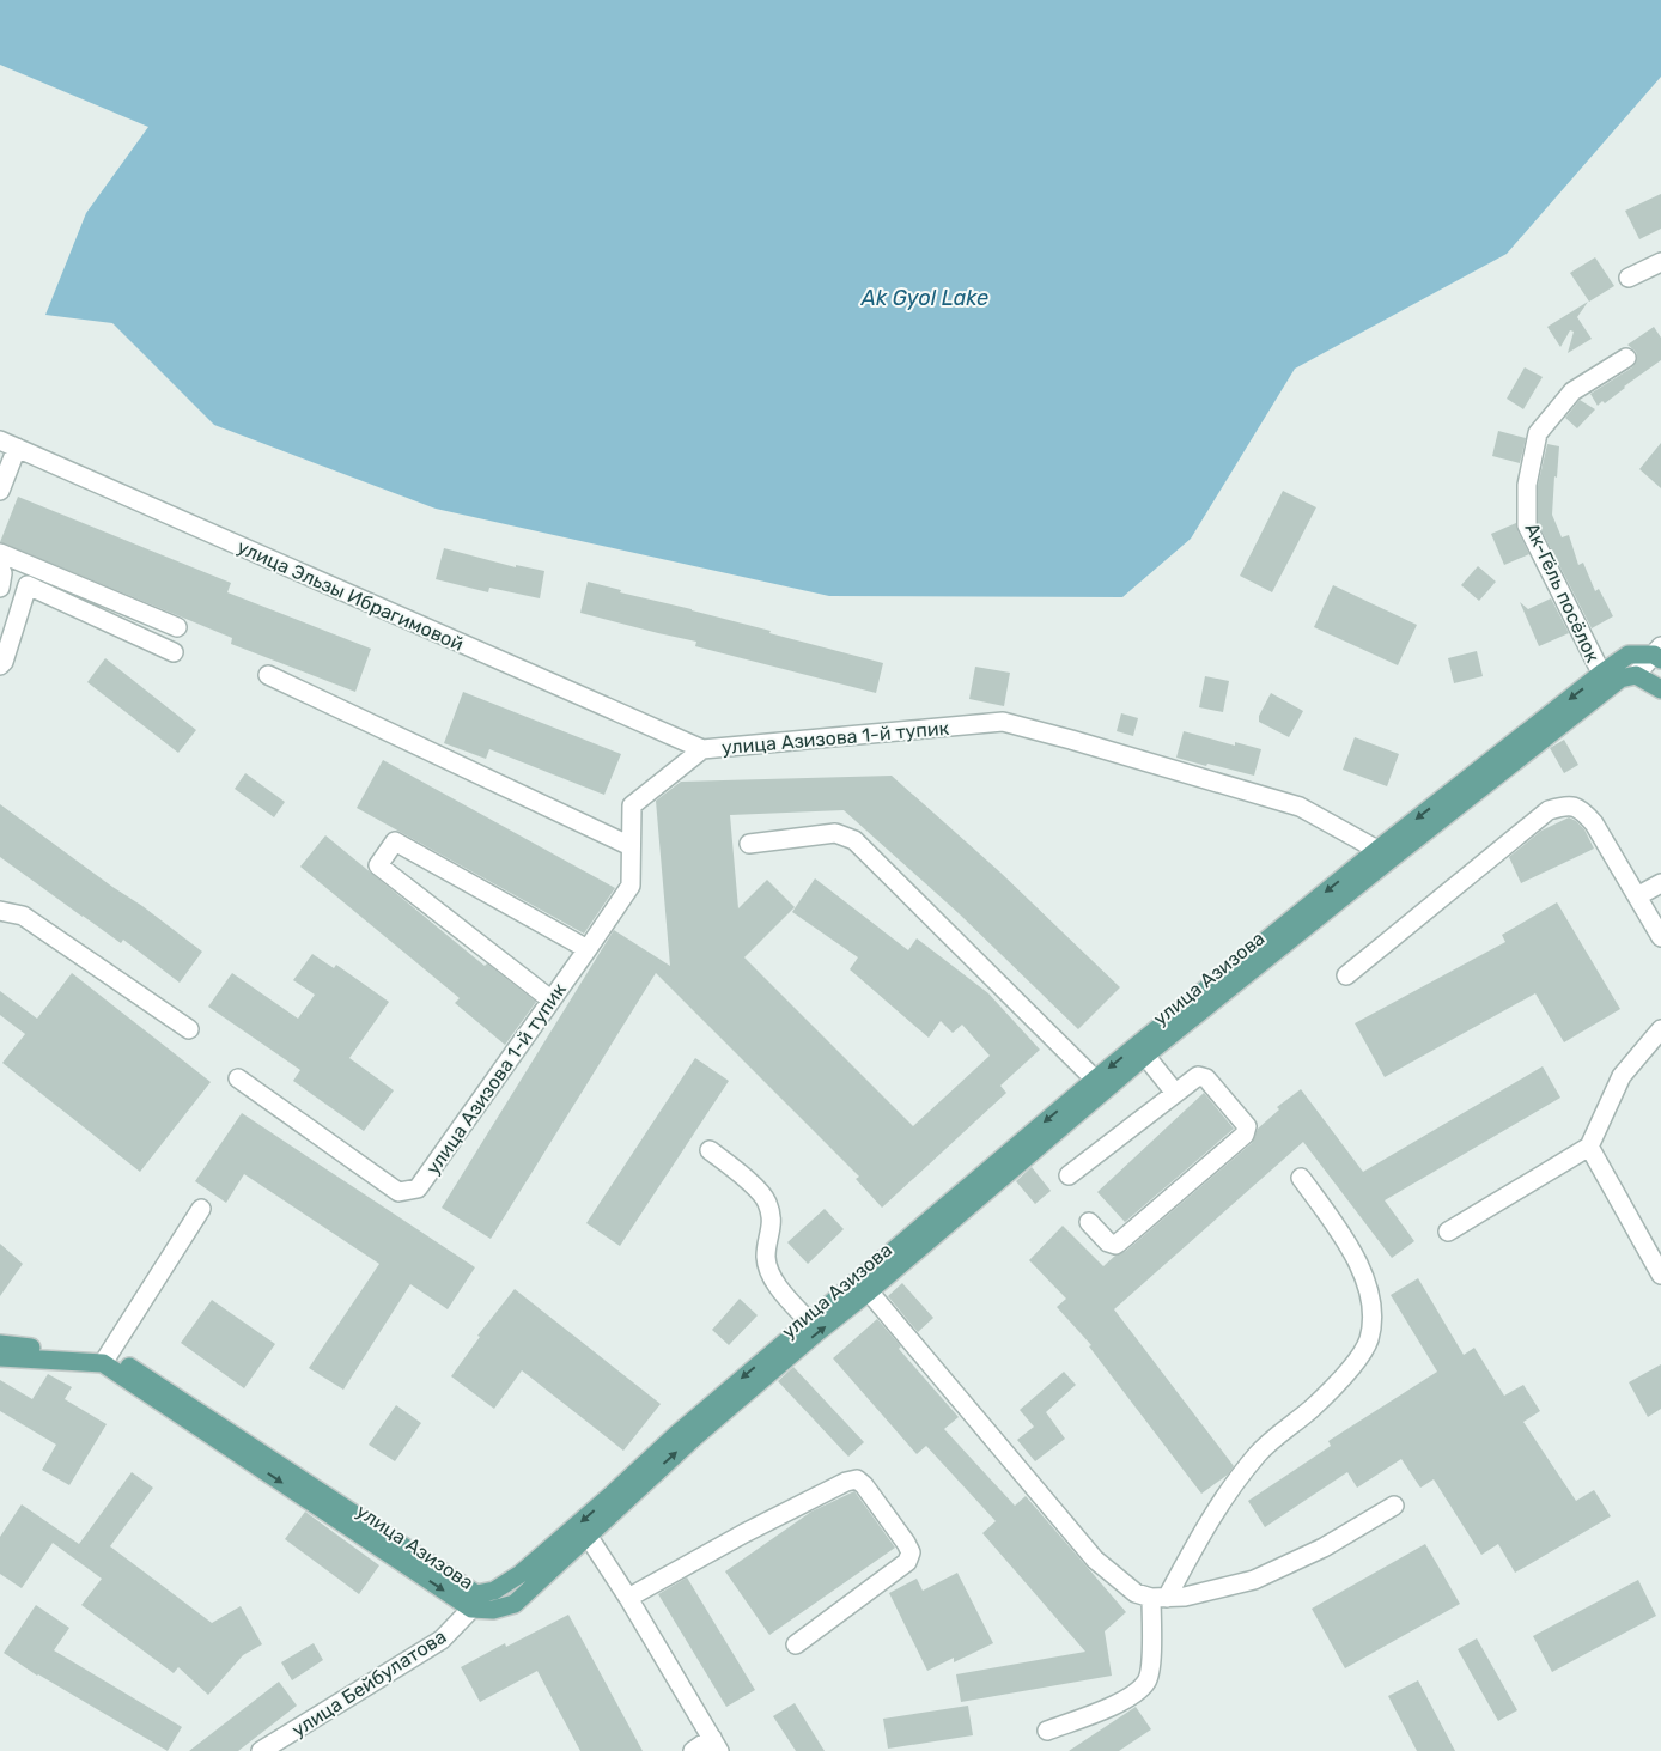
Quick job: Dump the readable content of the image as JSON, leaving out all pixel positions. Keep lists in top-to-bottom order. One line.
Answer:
{"streets":{"main road":["улица Азизова"],"street":["Ак-Гёль посёлок","улица Эльзы Ибрагимовой","улица Азизова 1-й тупик","улица Бейбулатова"]},"crossings":[["Ак-Гёль посёлок","улица Азизова"],["улица Эльзы Ибрагимовой","улица Азизова 1-й тупик"],["улица Азизова 1-й тупик","улица Азизова"],["улица Азизова","улица Бейбулатова"]],"water":["Ak Gyol Lake"]}
